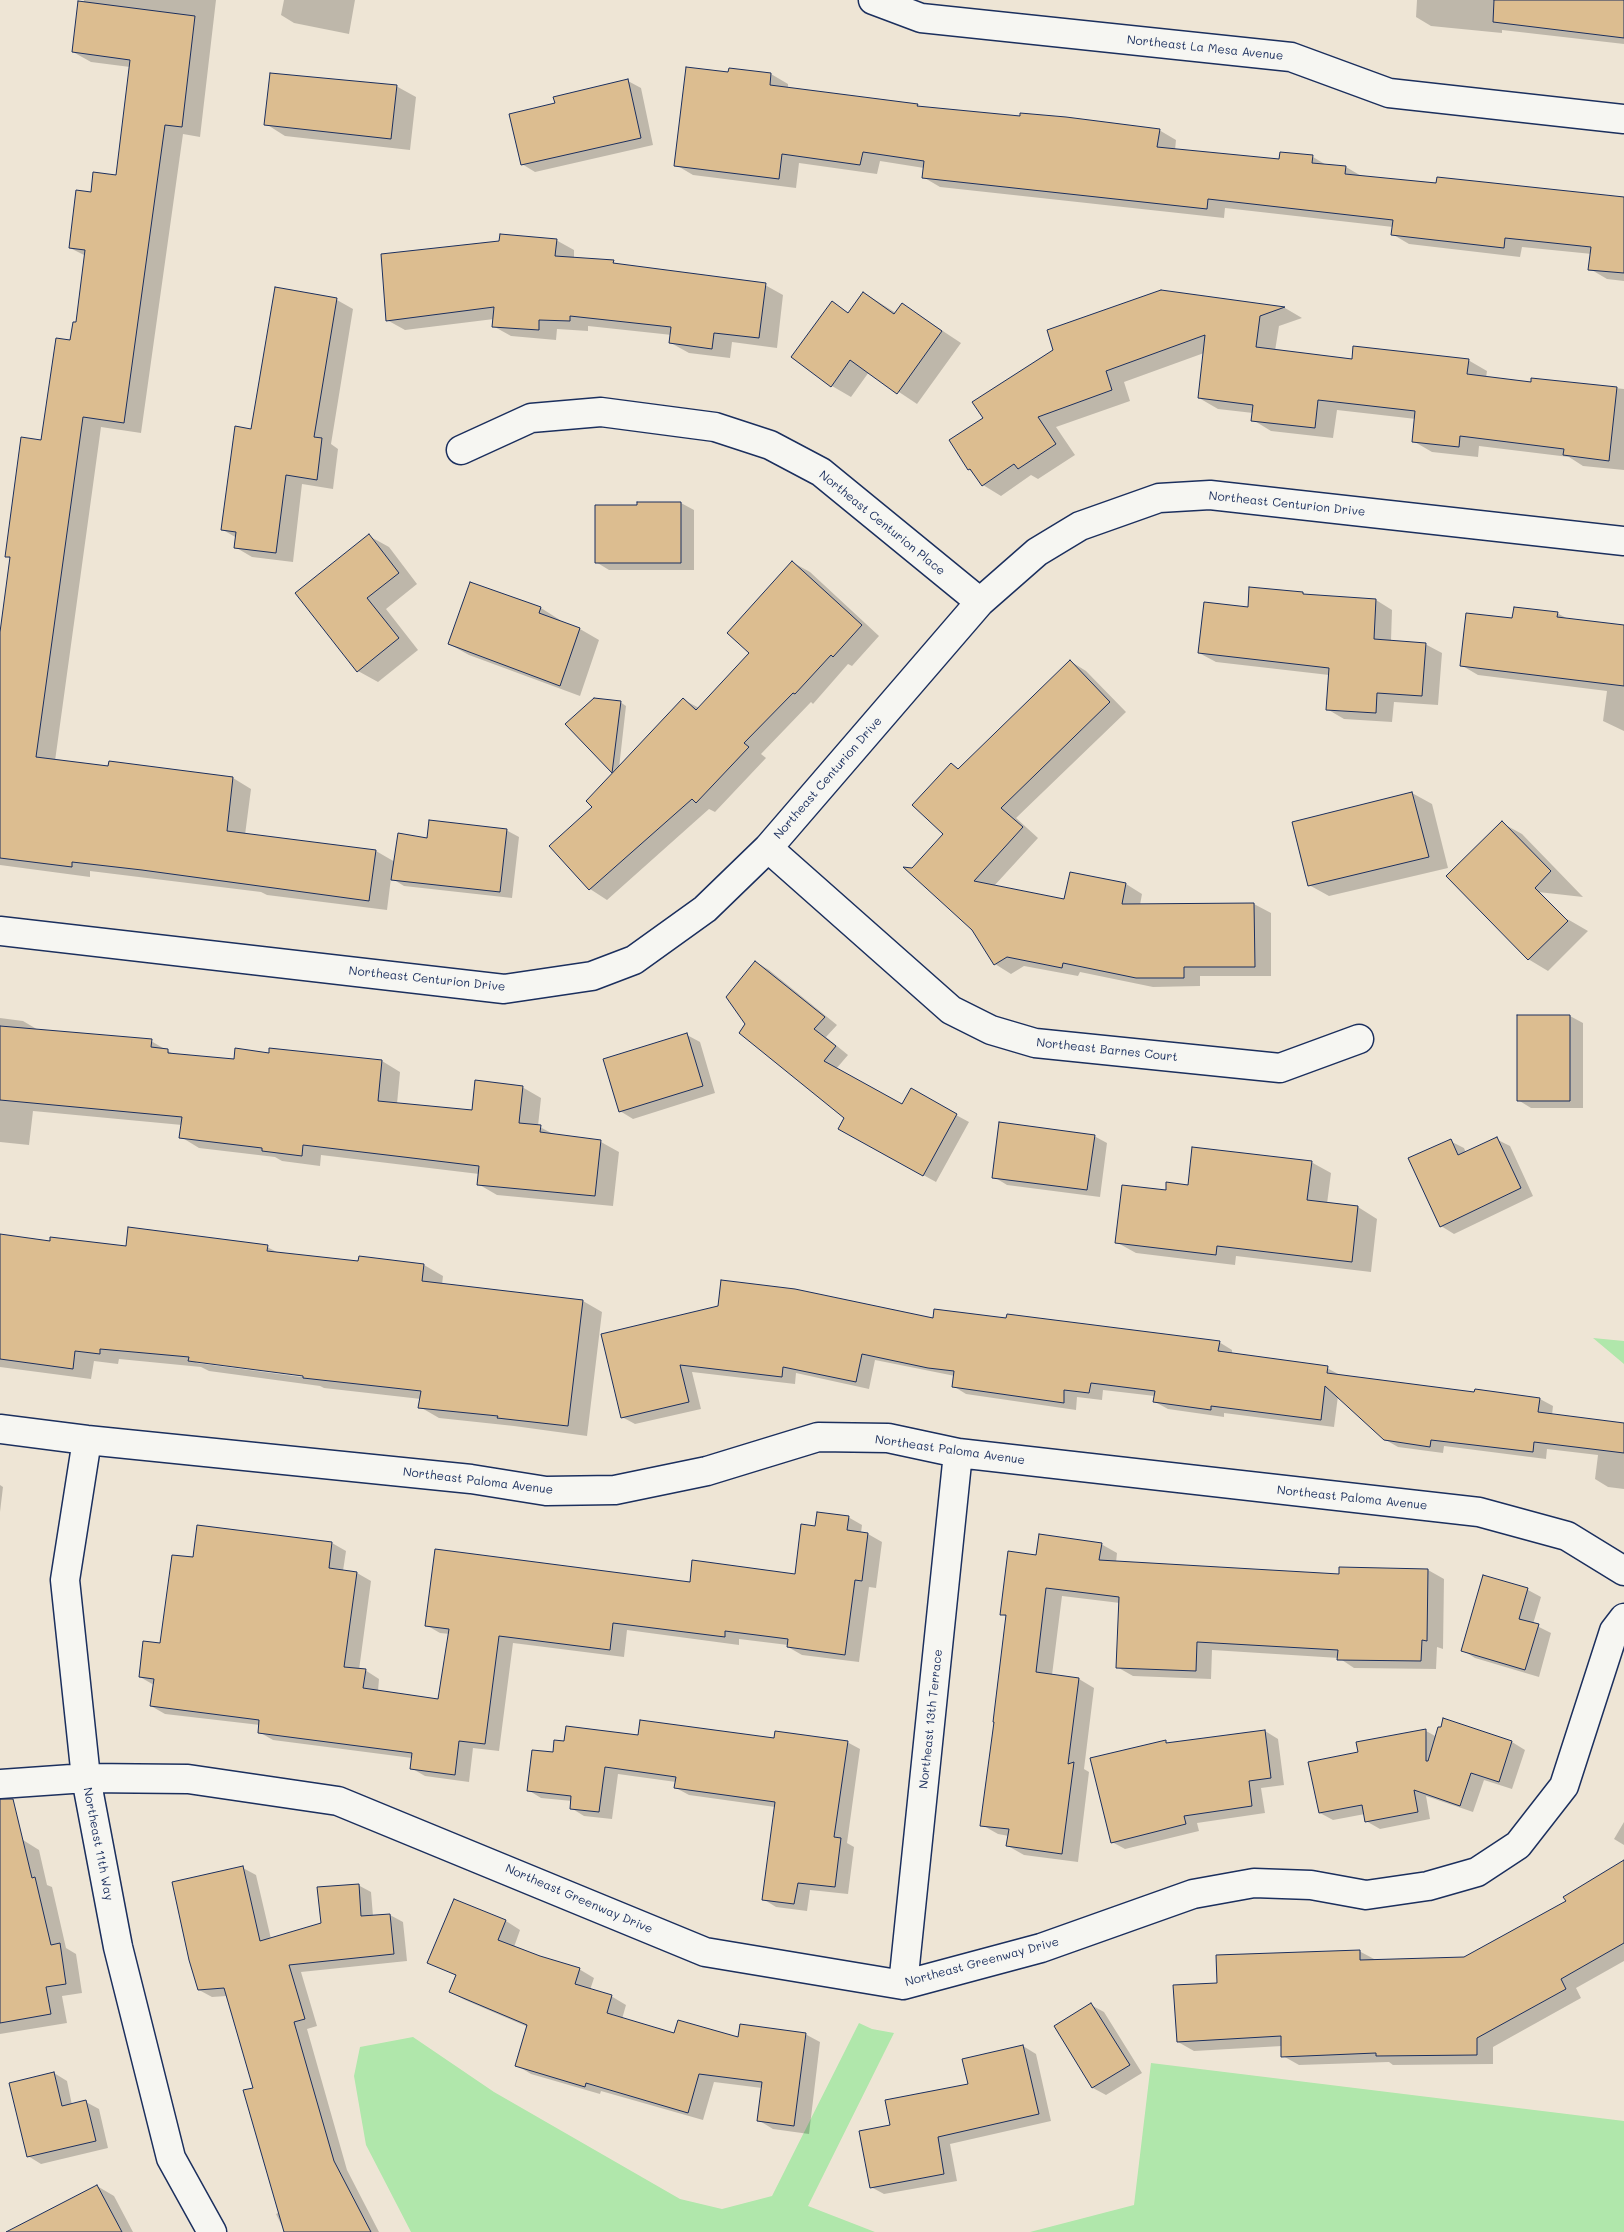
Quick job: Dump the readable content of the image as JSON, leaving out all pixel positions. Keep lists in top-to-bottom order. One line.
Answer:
{"streets":{"street":["Northeast La Mesa Avenue","Northeast Centurion Drive","Northeast Centurion Place","Northeast Barnes Court","Northeast Paloma Avenue","Northeast 13th Terrace","Northeast 11th Way","Northeast Greenway Drive"]},"crossings":[["Northeast Centurion Drive","Northeast Centurion Place"],["Northeast Centurion Drive","Northeast Barnes Court"],["Northeast Paloma Avenue","Northeast 13th Terrace"],["Northeast Paloma Avenue","Northeast 11th Way"],["Northeast 13th Terrace","Northeast Greenway Drive"],["Northeast 11th Way","Northeast Greenway Drive"]]}
